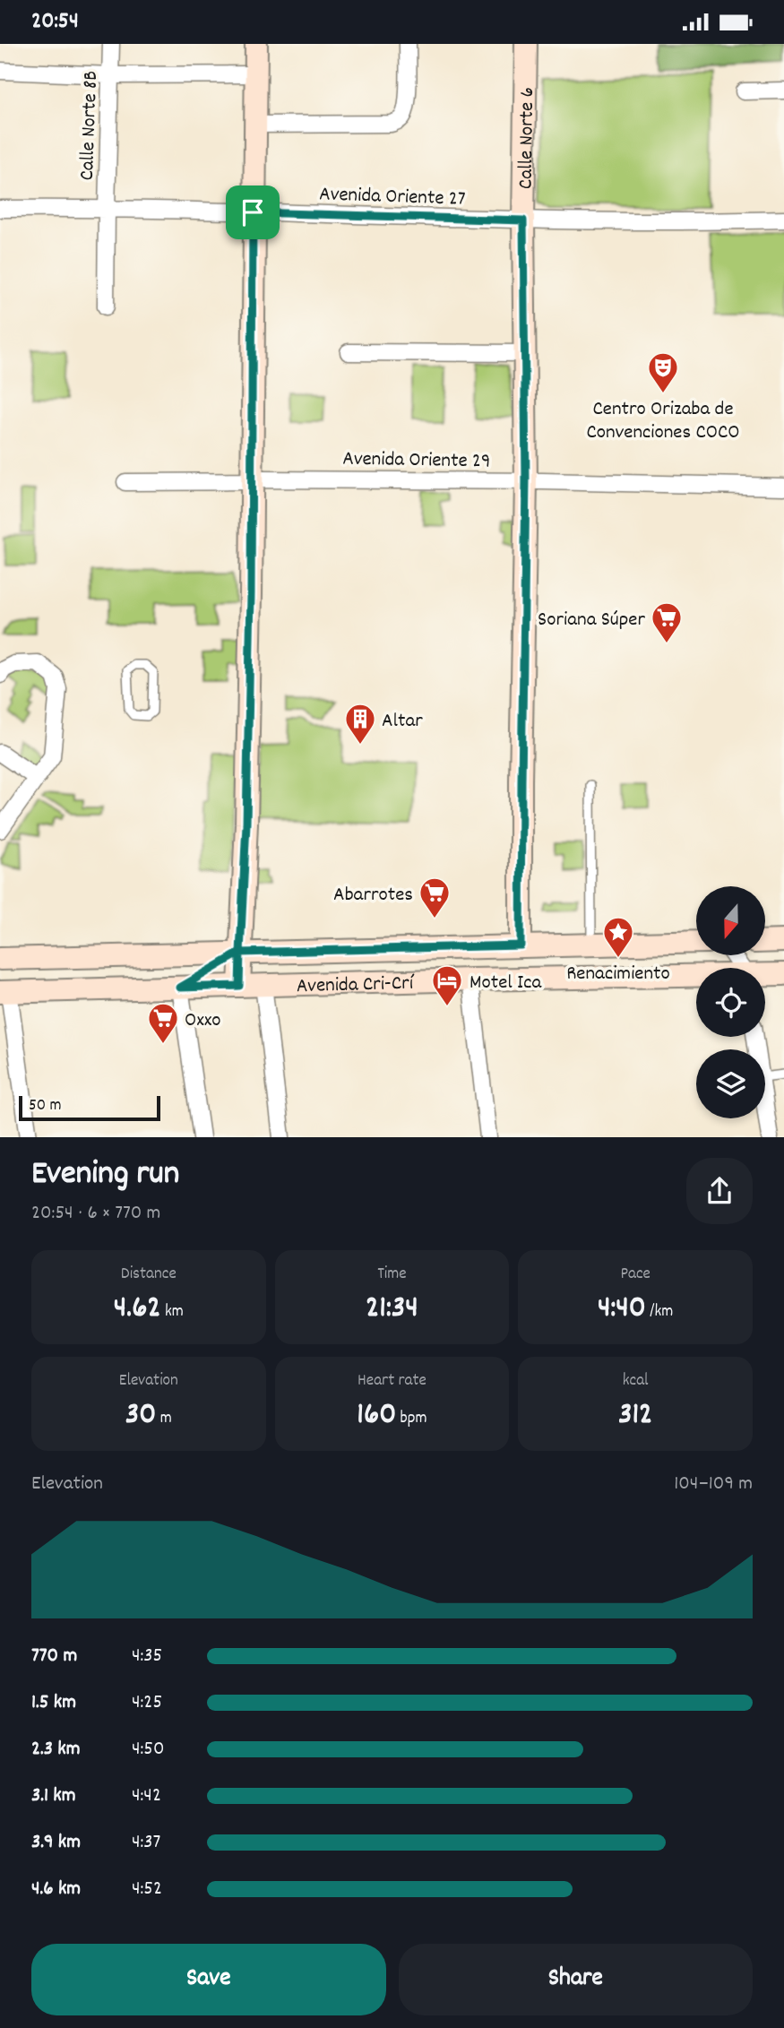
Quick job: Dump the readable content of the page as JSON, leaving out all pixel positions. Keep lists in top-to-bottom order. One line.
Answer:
{"streets":{"street":["Calle Norte 8B","Calle Norte 6","Avenida Oriente 27","Avenida Oriente 29","Avenida Cri-Crí"]},"crossings":[["Calle Norte 8B","Avenida Oriente 27"],["Calle Norte 6","Avenida Oriente 27"],["Calle Norte 6","Avenida Oriente 29"],["Calle Norte 6","Avenida Cri-Crí"]],"places":{"theatre":["Centro Orizaba de Convenciones COCO"],"supermarket":["Soriana Súper","Abarrotes","Oxxo"],"building":["Altar"],"place":["Renacimiento"],"hotel":["Motel Ica"]},"scale_bar":"50 m","north":"bottom","page":{"status":"20:54","scale":"50 m","heading":["Evening run","20:54 · 6 × 770 m"],"stats":[["Distance","4.62 km"],["Time","21:34"],["Pace","4:40 /km"],["Elevation","30 m"],["Heart rate","160 bpm"],["kcal","312"]],"chart":["Elevation","104–109 m"],"list":[{"name":"770 m","note":"4:35"},{"name":"1.5 km","note":"4:25"},{"name":"2.3 km","note":"4:50"},{"name":"3.1 km","note":"4:42"},{"name":"3.9 km","note":"4:37"},{"name":"4.6 km","note":"4:52"}],"buttons":["Save","Share"]}}
